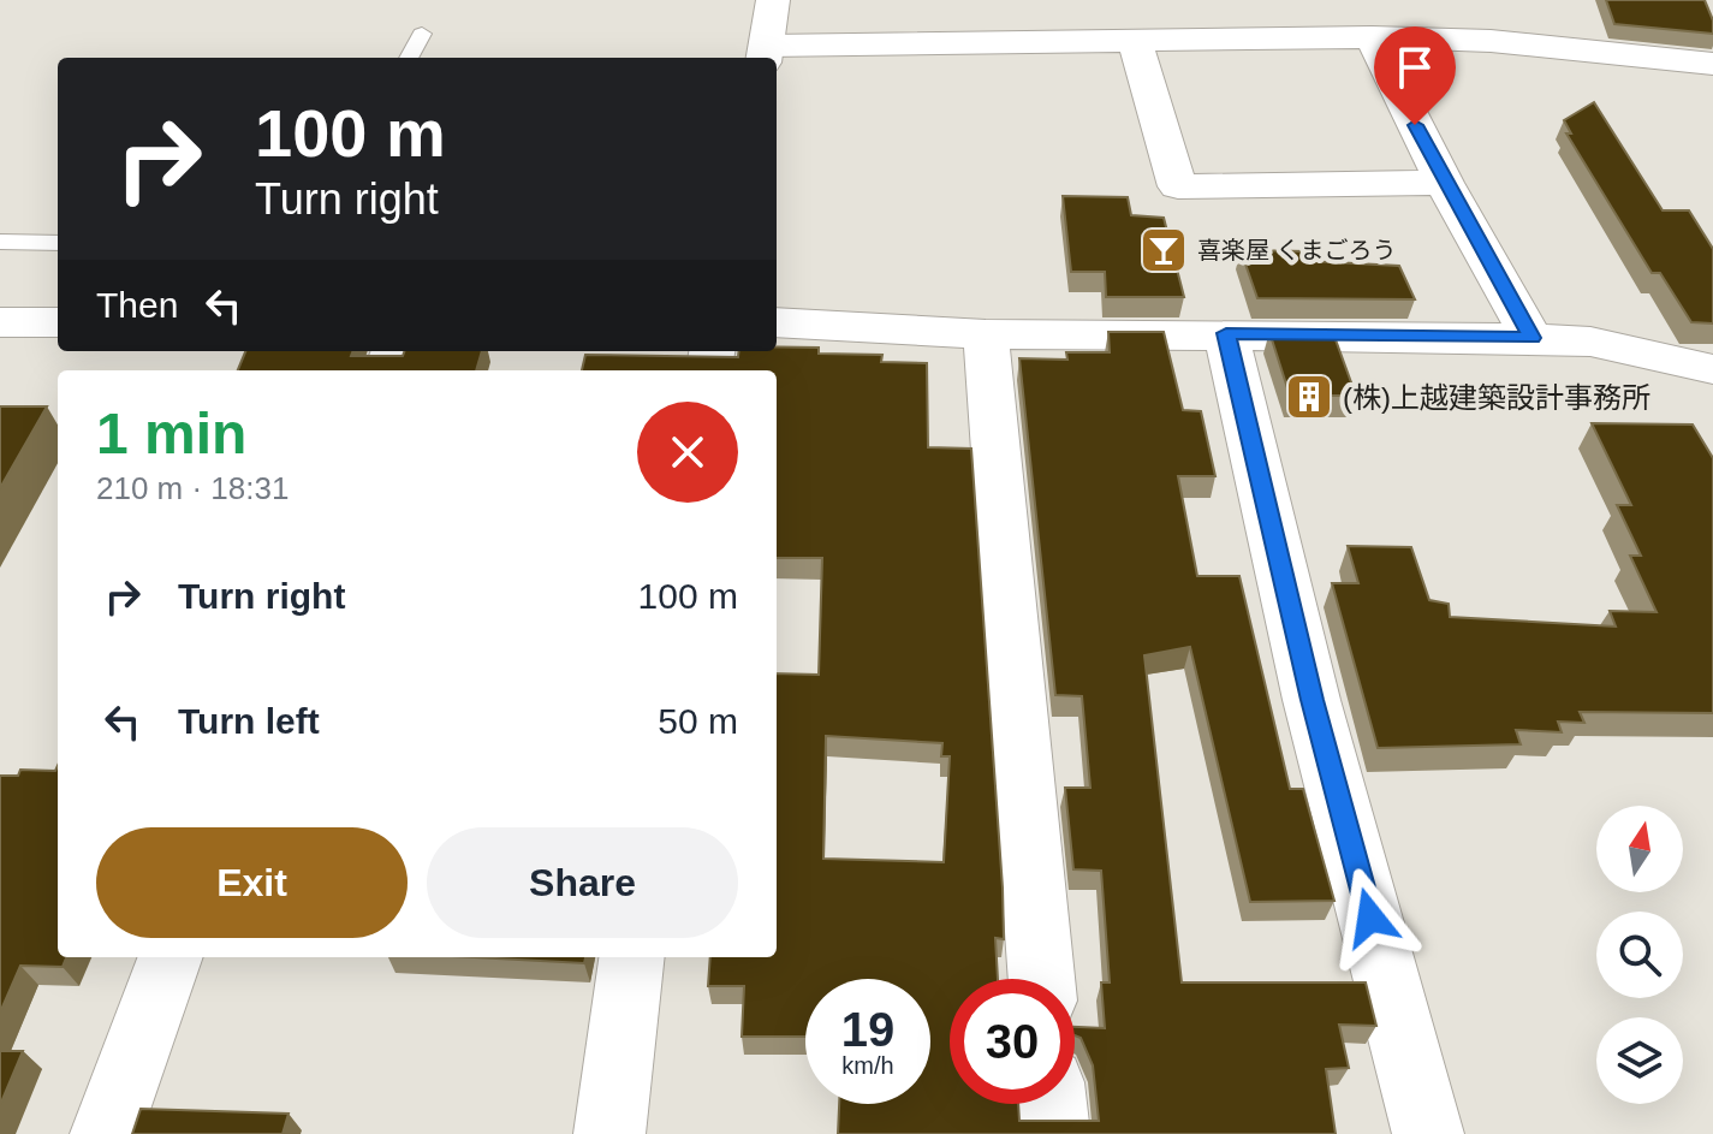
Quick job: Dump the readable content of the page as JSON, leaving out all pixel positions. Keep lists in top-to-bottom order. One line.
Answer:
{"places":{"bar":["喜楽屋 くまごろう"],"building":["(株)上越建築設計事務所"]},"north":"top","page":{"turn":["100 m","Turn right"],"then":"Then","heading":["1 min","210 m · 18:31"],"list":[{"name":"Turn right","value":"100 m"},{"name":"Turn left","value":"50 m"}],"buttons":["Exit","Share"],"speed":"19 km/h","limit":"30"}}
